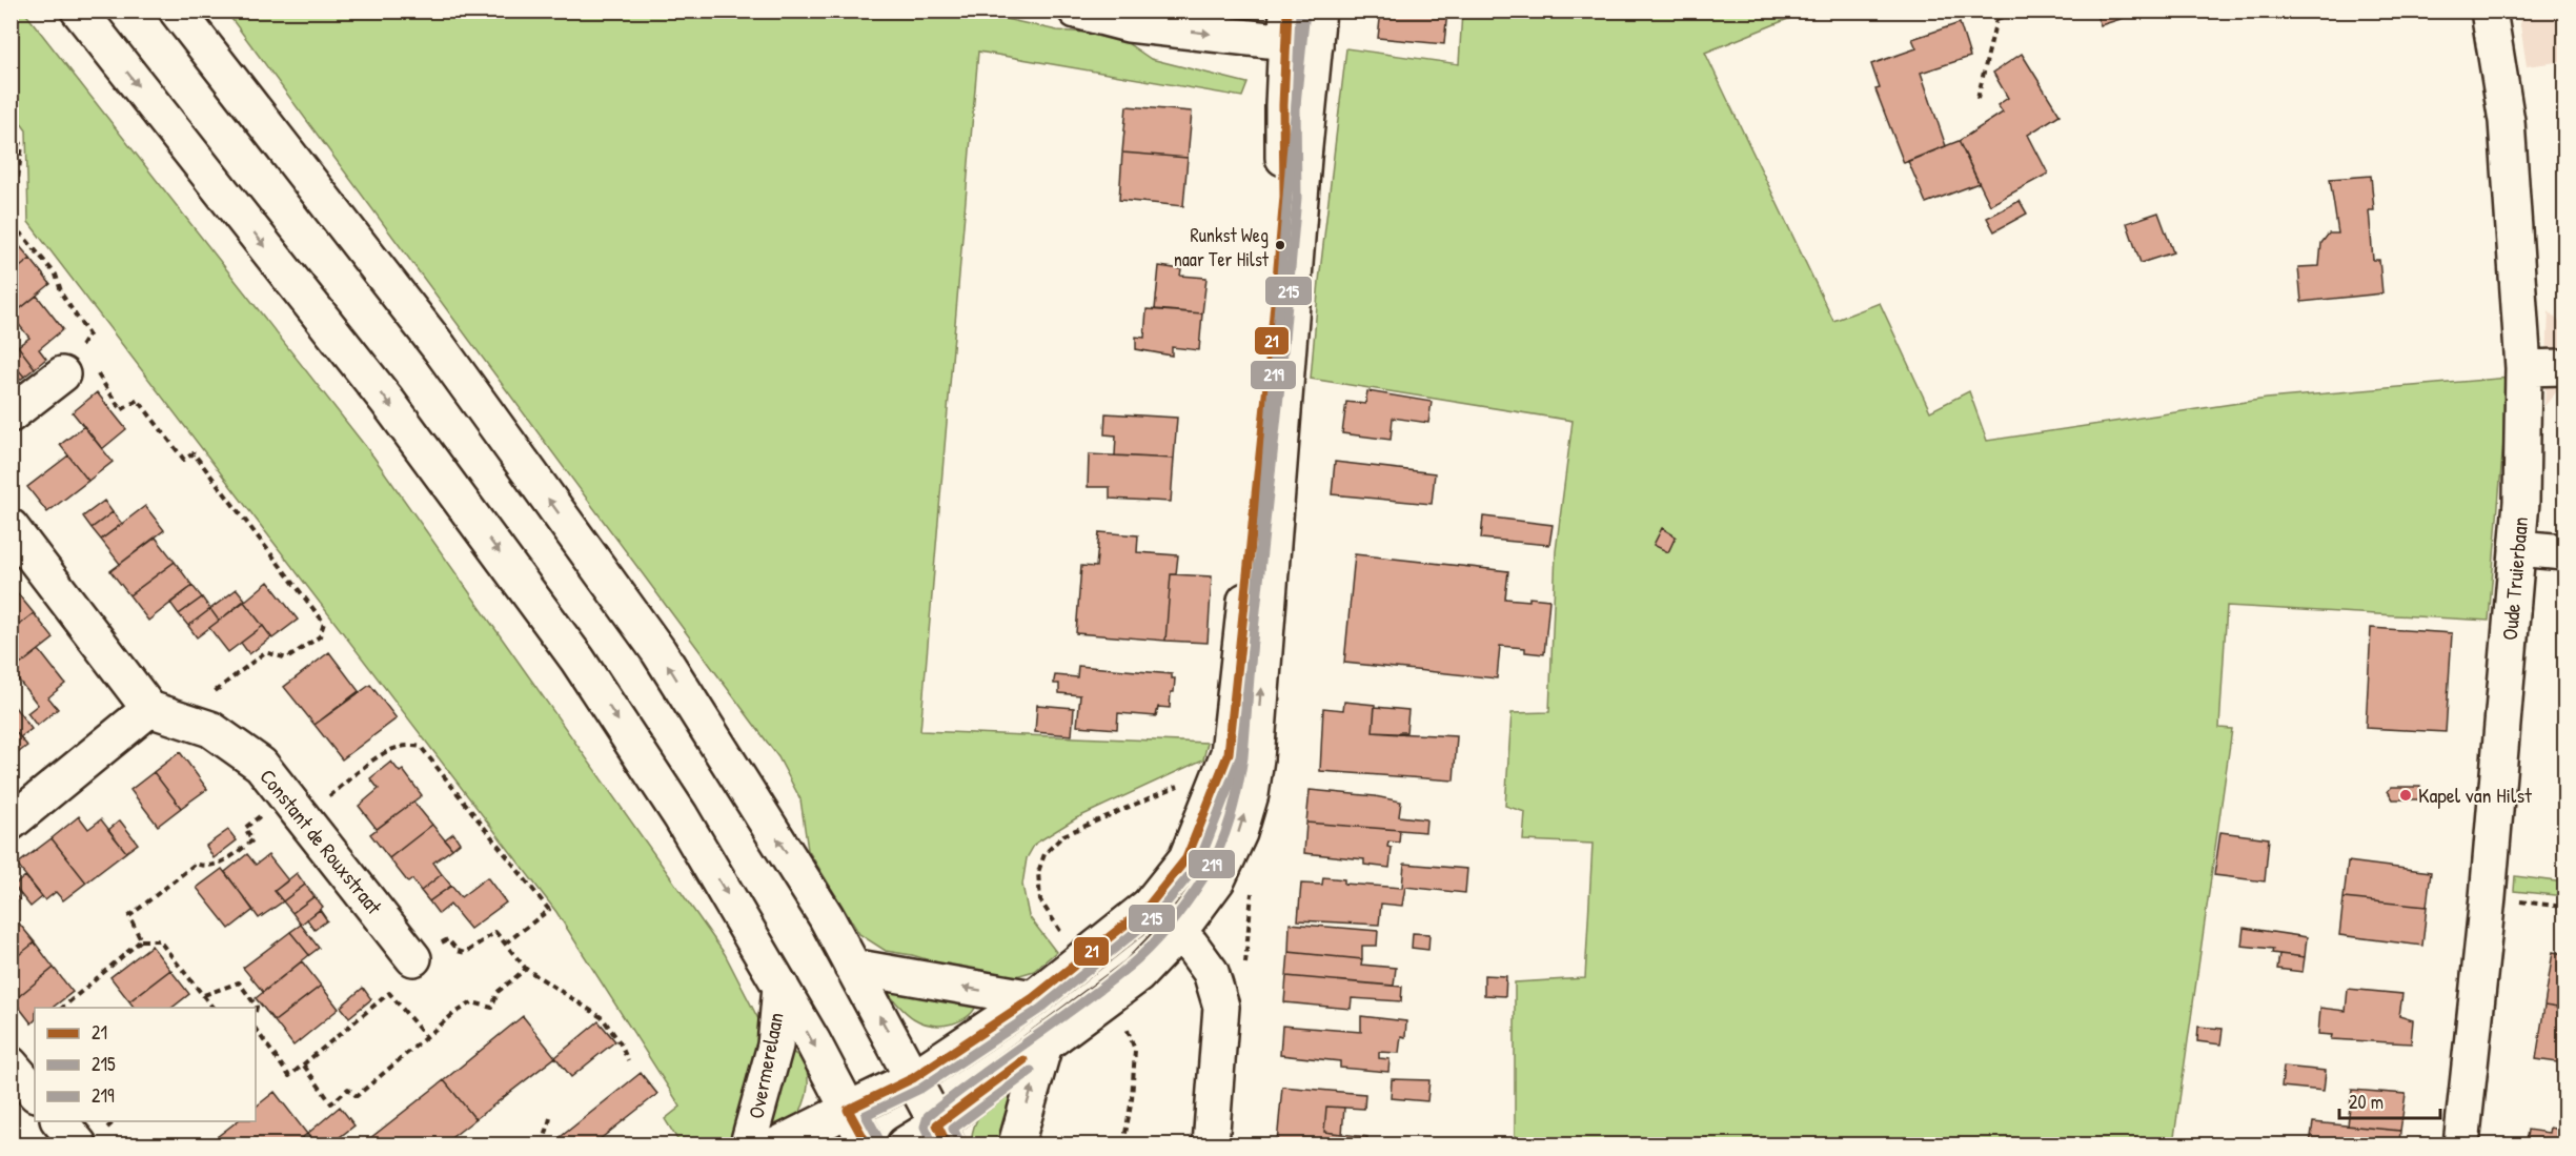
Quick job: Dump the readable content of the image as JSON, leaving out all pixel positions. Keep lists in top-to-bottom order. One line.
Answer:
{"streets":{"main road":["Oude Truierbaan","Constant de Rouxstraat","Overmerelaan"]},"places":["Runkst Weg naar Ter Hilst","Kapel van Hilst"],"lines":["transit line 21","transit line 219","transit line 215"],"legend":["21","215","219"],"scale_bar":"20 m"}
